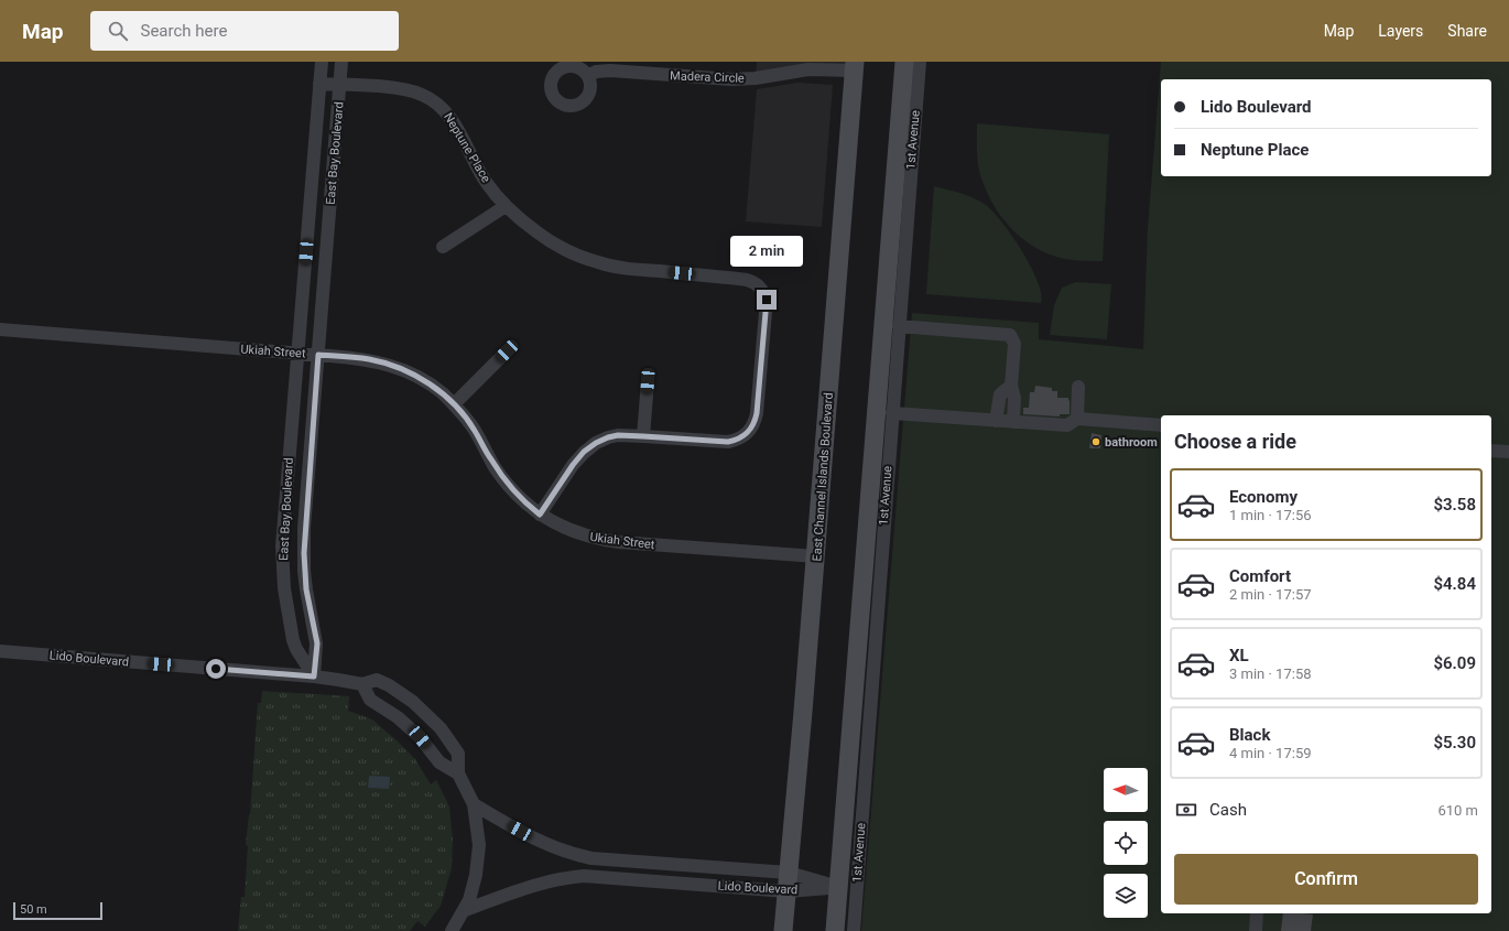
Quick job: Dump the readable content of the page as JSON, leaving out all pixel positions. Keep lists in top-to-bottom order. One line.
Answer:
{"streets":{"main road":["East Channel Islands Boulevard"],"street":["Madera Circle","1st Avenue","Neptune Place","East Bay Boulevard","Ukiah Street","Lido Boulevard"]},"crossings":[["Madera Circle","East Channel Islands Boulevard"],["Neptune Place","East Bay Boulevard"],["Neptune Place","Ukiah Street"],["East Bay Boulevard","Ukiah Street"],["East Bay Boulevard","Lido Boulevard"],["Ukiah Street","East Channel Islands Boulevard"],["East Channel Islands Boulevard","Lido Boulevard"]],"places":["bathroom"],"scale_bar":"50 m","north":"left","page":{"header":"Map","search":"Search here","nav":["Map","Layers","Share"],"banner":["Lido Boulevard","Neptune Place"],"bubble":"2 min","heading":"Choose a ride","list":[{"name":"Economy","note":"1 min · 17:56","value":"$3.58"},{"name":"Comfort","note":"2 min · 17:57","value":"$4.84"},{"name":"XL","note":"3 min · 17:58","value":"$6.09"},{"name":"Black","note":"4 min · 17:59","value":"$5.30"}],"pay":["Cash","610 m"],"buttons":"Confirm","scale":"50 m"}}
